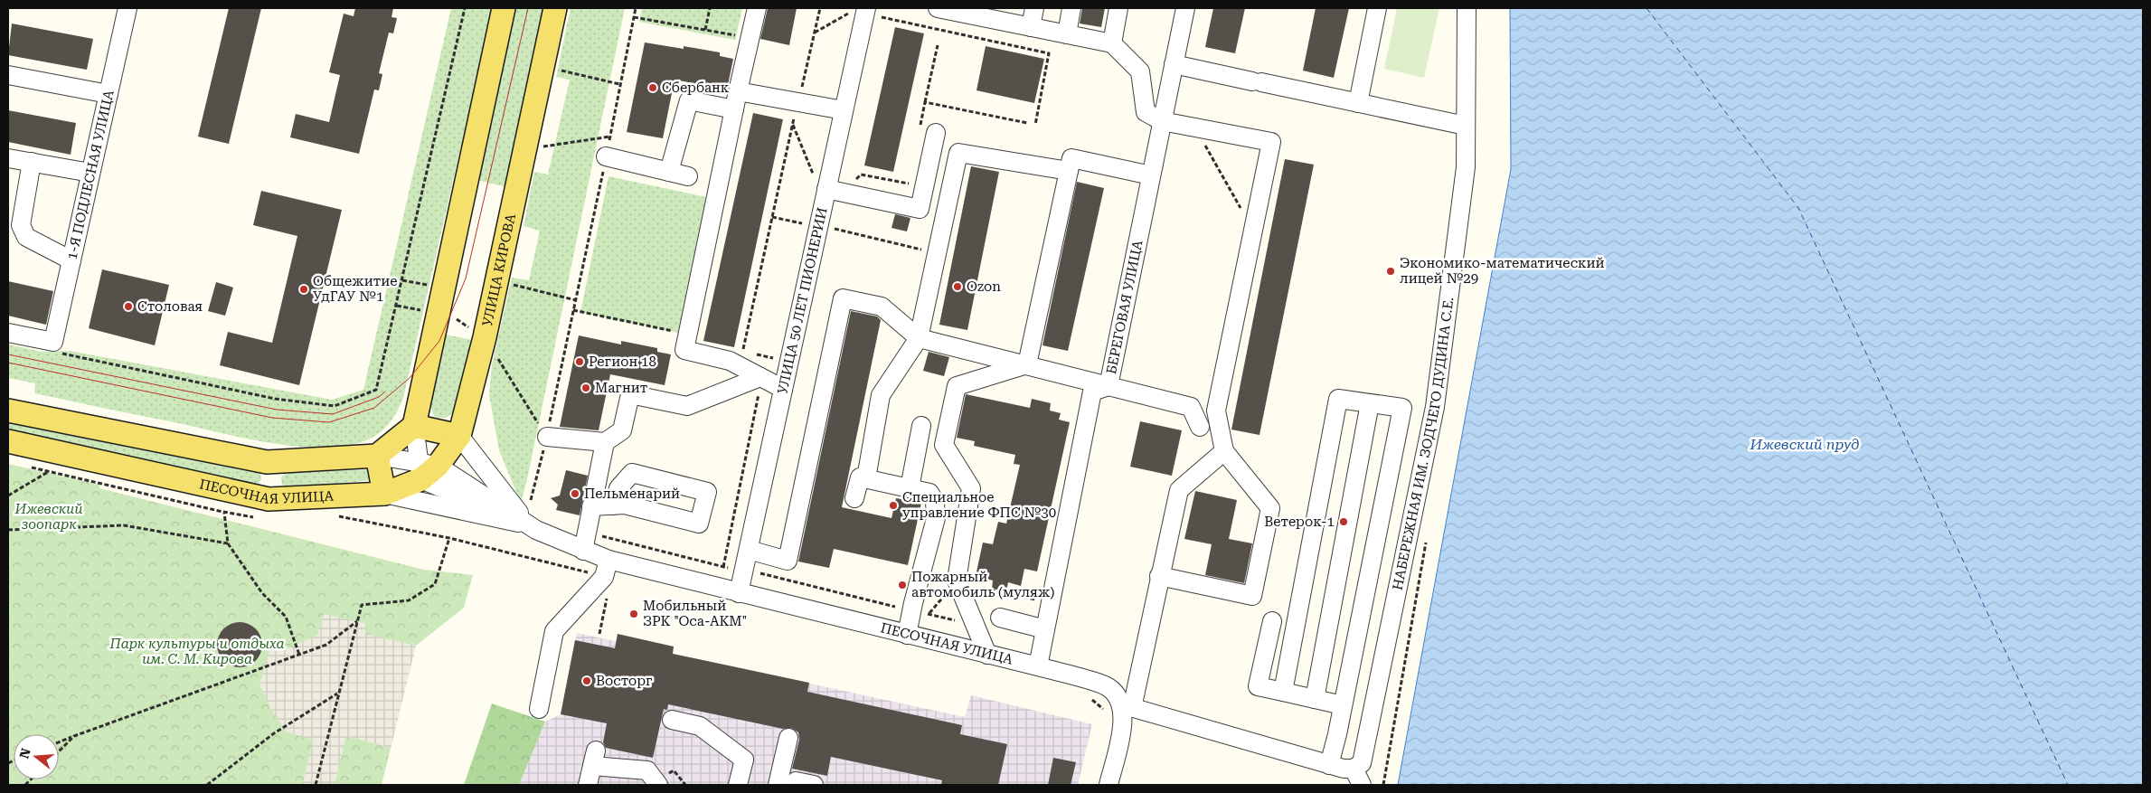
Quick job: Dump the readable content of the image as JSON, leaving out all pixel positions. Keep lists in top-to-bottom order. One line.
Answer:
{"streets":{"main road":["УЛИЦА КИРОВА","ПЕСОЧНАЯ УЛИЦА"],"street":["1-Я ПОДЛЕСНАЯ УЛИЦА","УЛИЦА 50 ЛЕТ ПИОНЕРИИ","БЕРЕГОВАЯ УЛИЦА","НАБЕРЕЖНАЯ ИМ. ЗОДЧЕГО ДУДИНА С.Е."]},"crossings":[["УЛИЦА КИРОВА","ПЕСОЧНАЯ УЛИЦА"],["УЛИЦА 50 ЛЕТ ПИОНЕРИИ","ПЕСОЧНАЯ УЛИЦА"],["БЕРЕГОВАЯ УЛИЦА","ПЕСОЧНАЯ УЛИЦА"]],"water":["Ижевский пруд"],"parks":["Ижевский зоопарк","Парк культуры и отдыха им. С. М. Кирова"],"places":["Сбербанк","Экономико-математический лицей №29","Ozon","Общежитие УдГАУ №1","Столовая","Регион 18","Магнит","Пельменарий","Специальное управление ФПС №30","Ветерок-1","Пожарный автомобиль (муляж)","Мобильный ЗРК \"Оса-АКМ\"","Восторг"],"north":"left"}
